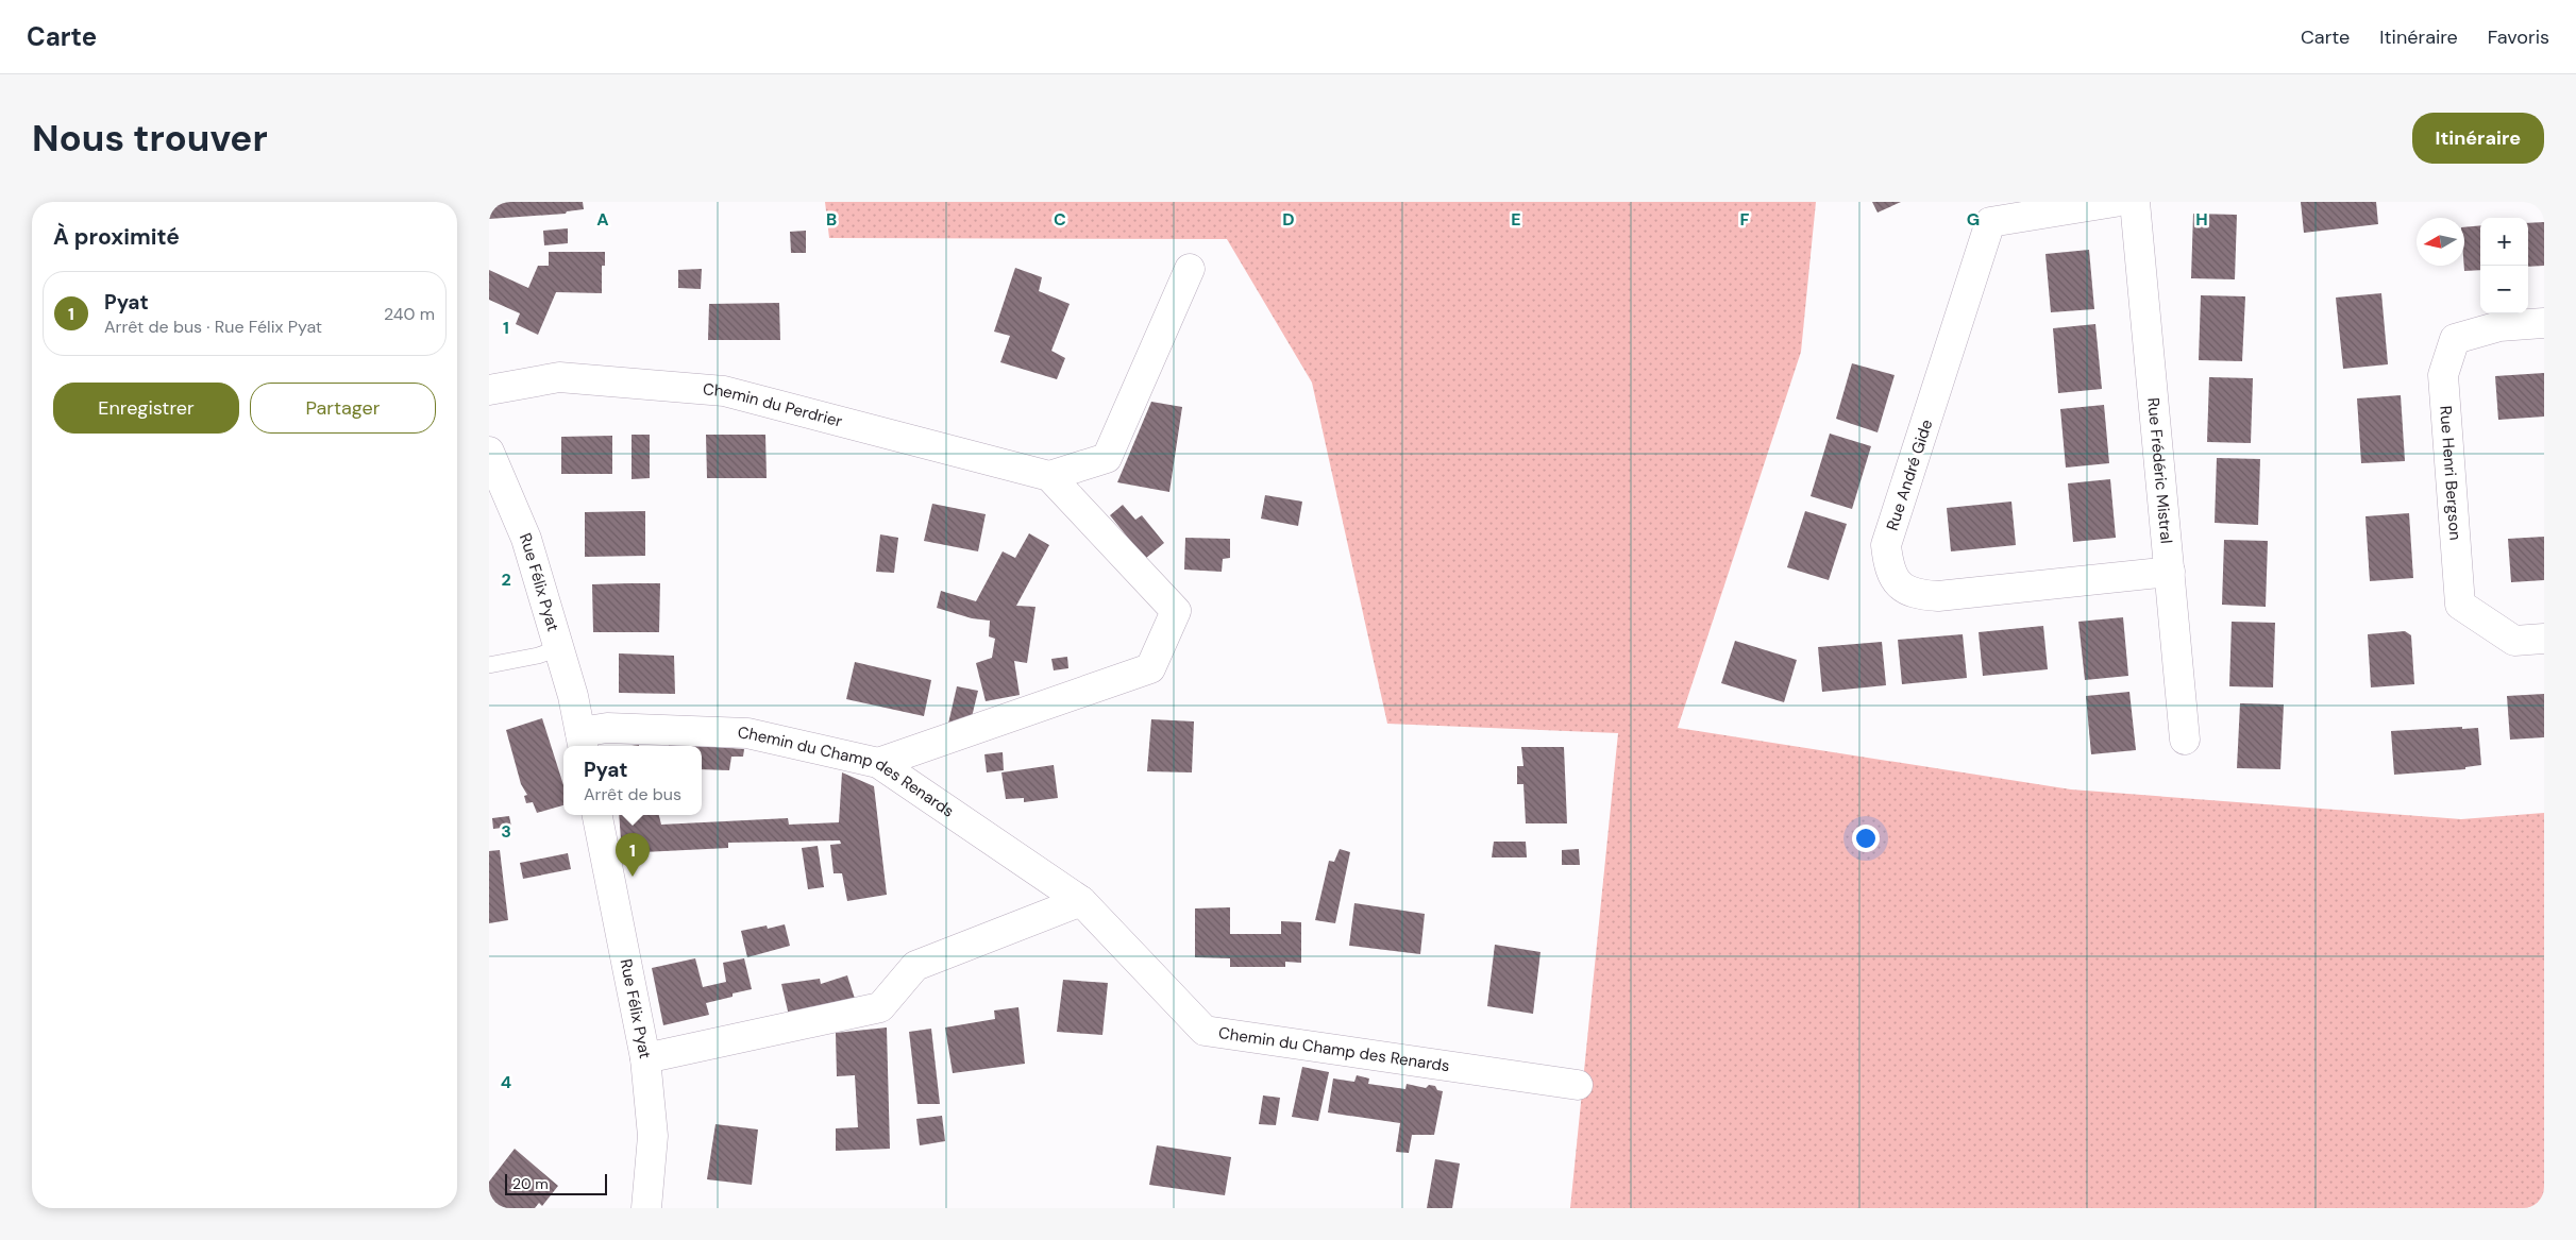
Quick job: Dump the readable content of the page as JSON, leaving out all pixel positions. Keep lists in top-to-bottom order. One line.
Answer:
{"streets":{"street":["Chemin du Perdrier","Rue Frédéric Mistral","Rue Henri Bergson","Rue André Gide","Rue Félix Pyat","Chemin du Champ des Renards"]},"crossings":[["Rue Frédéric Mistral","Rue André Gide"],["Rue Félix Pyat","Chemin du Champ des Renards"]],"scale_bar":"20 m","north":"left","page":{"header":"Carte","nav":["Carte","Itinéraire","Favoris"],"buttons":["Itinéraire",["Enregistrer","Partager"]],"title":"Nous trouver","heading":"À proximité","map_buttons":["+","−"],"list":[{"mark":"1","name":"Pyat","note":"Arrêt de bus · Rue Félix Pyat","value":"240 m"}],"popup":["Pyat","Arrêt de bus"],"pins":"1","scale":"20 m"},"grid":{"columns":["A","B","C","D","E","F","G","H"],"rows":["1","2","3","4"]}}
